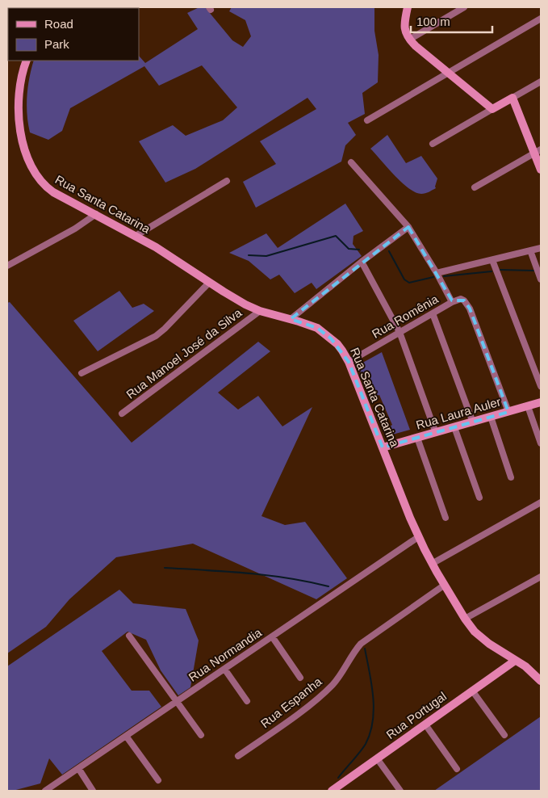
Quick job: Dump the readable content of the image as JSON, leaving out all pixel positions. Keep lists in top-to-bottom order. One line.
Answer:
{"streets":{"main road":["Rua Santa Catarina","Rua Laura Auler","Rua Portugal"],"street":["Rua Romênia","Rua Manoel José da Silva","Rua Normandia","Rua Espanha"]},"crossings":[["Rua Santa Catarina","Rua Romênia"],["Rua Santa Catarina","Rua Manoel José da Silva"],["Rua Santa Catarina","Rua Laura Auler"],["Rua Santa Catarina","Rua Normandia"],["Rua Santa Catarina","Rua Espanha"],["Rua Santa Catarina","Rua Portugal"]],"legend":["Road","Park"],"scale_bar":"100 m"}
